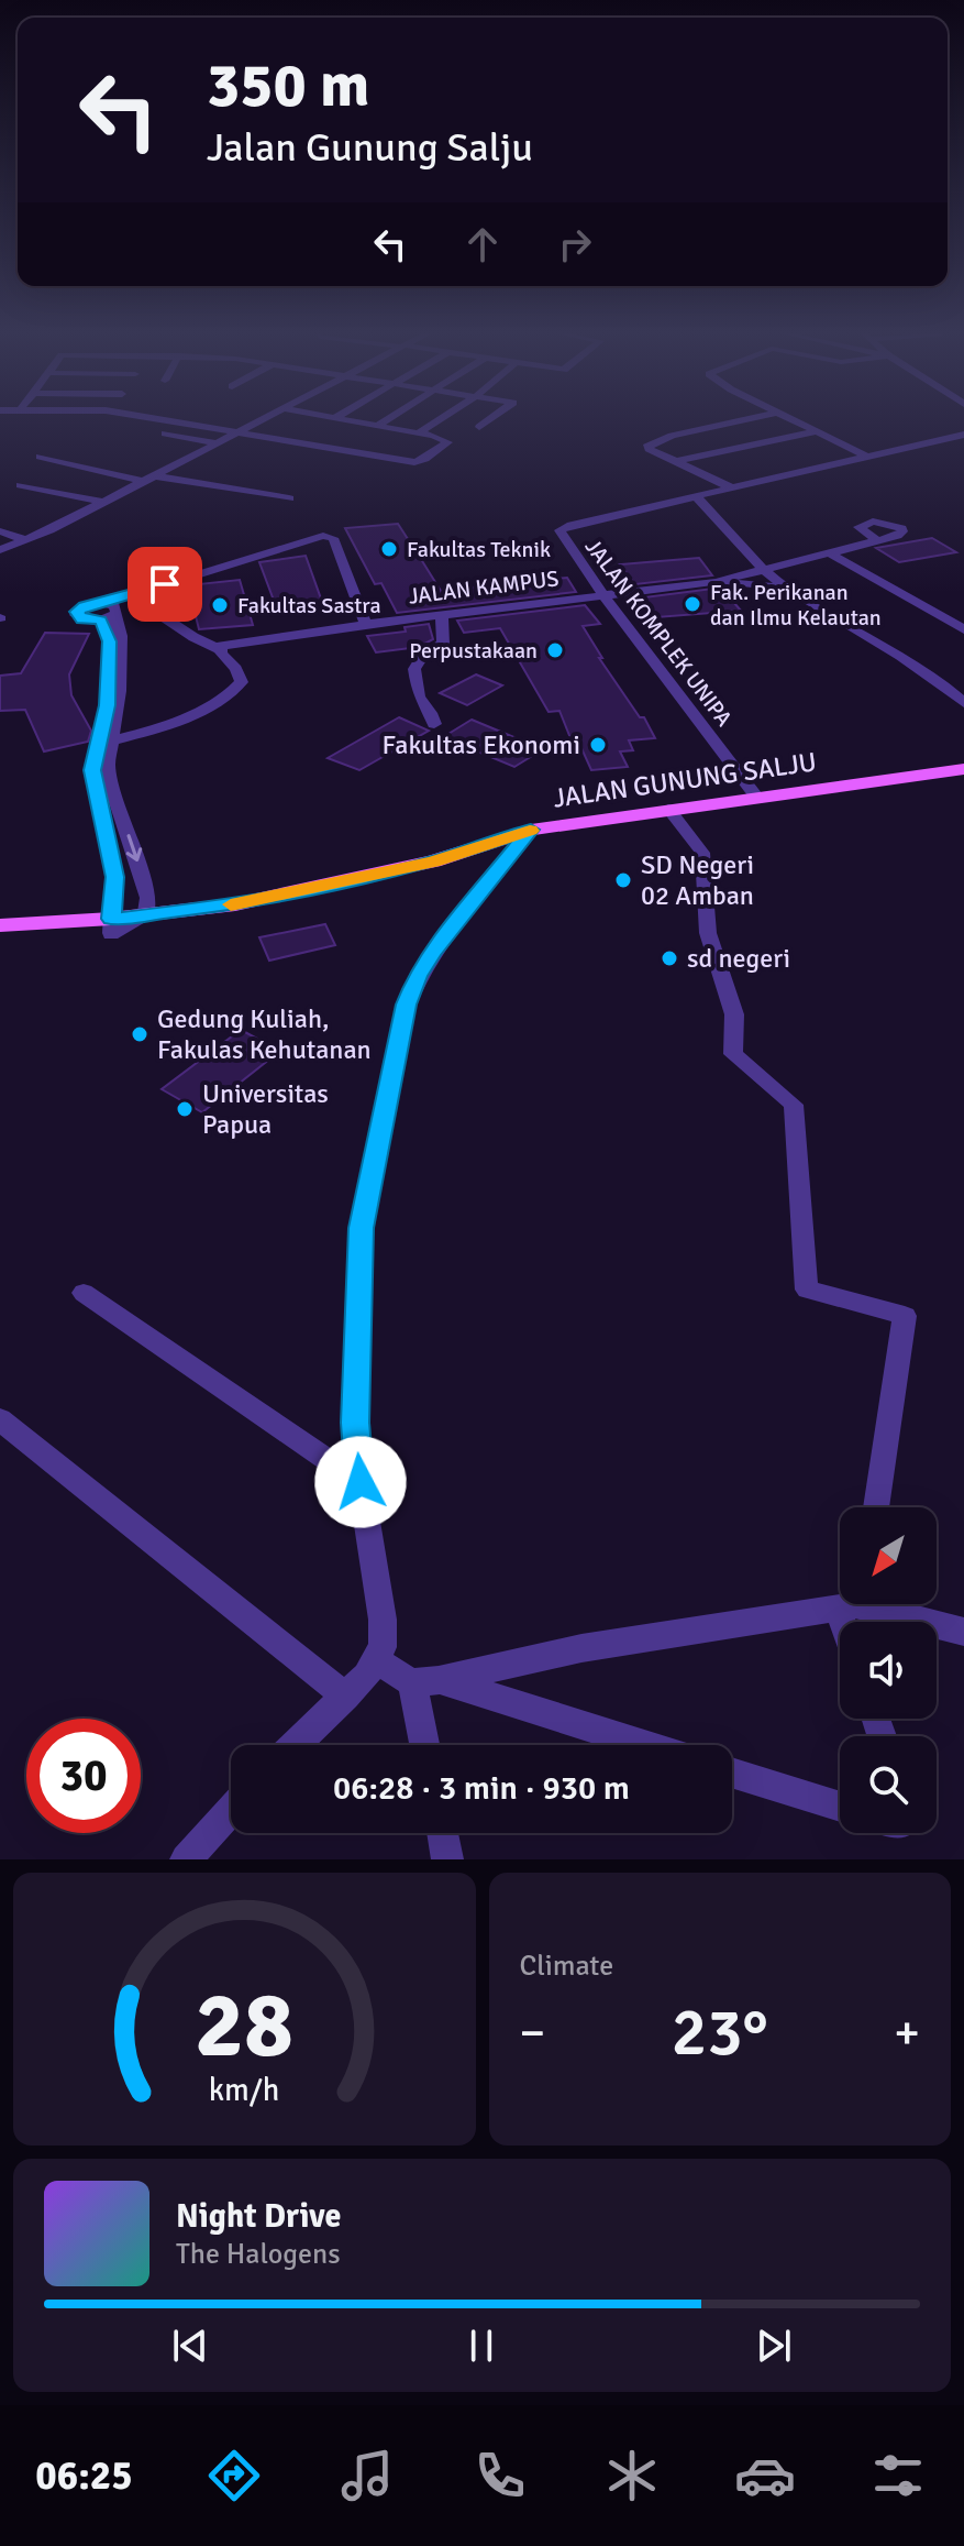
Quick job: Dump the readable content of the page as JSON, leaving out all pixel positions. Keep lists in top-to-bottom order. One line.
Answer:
{"streets":{"main road":["JALAN GUNUNG SALJU"],"street":["JALAN KAMPUS","JALAN KOMPLEK UNIPA"]},"crossings":[["JALAN KAMPUS","JALAN KOMPLEK UNIPA"],["JALAN KOMPLEK UNIPA","JALAN GUNUNG SALJU"]],"places":["Fakultas Teknik","Fak. Perikanan dan Ilmu Kelautan","Fakultas Sastra","Perpustakaan","Fakultas Ekonomi","SD Negeri 02 Amban","sd negeri","Gedung Kuliah, Fakulas Kehutanan","Universitas Papua"],"north":"bottom left","page":{"turn":["350 m","Jalan Gunung Salju"],"limit":"30","trip":"06:28 · 3 min · 930 m","tile":"Climate","heat":["−","23°","+"],"song":["Night Drive","The Halogens"],"tabs":"06:25","gauge":["28","km/h"]}}
